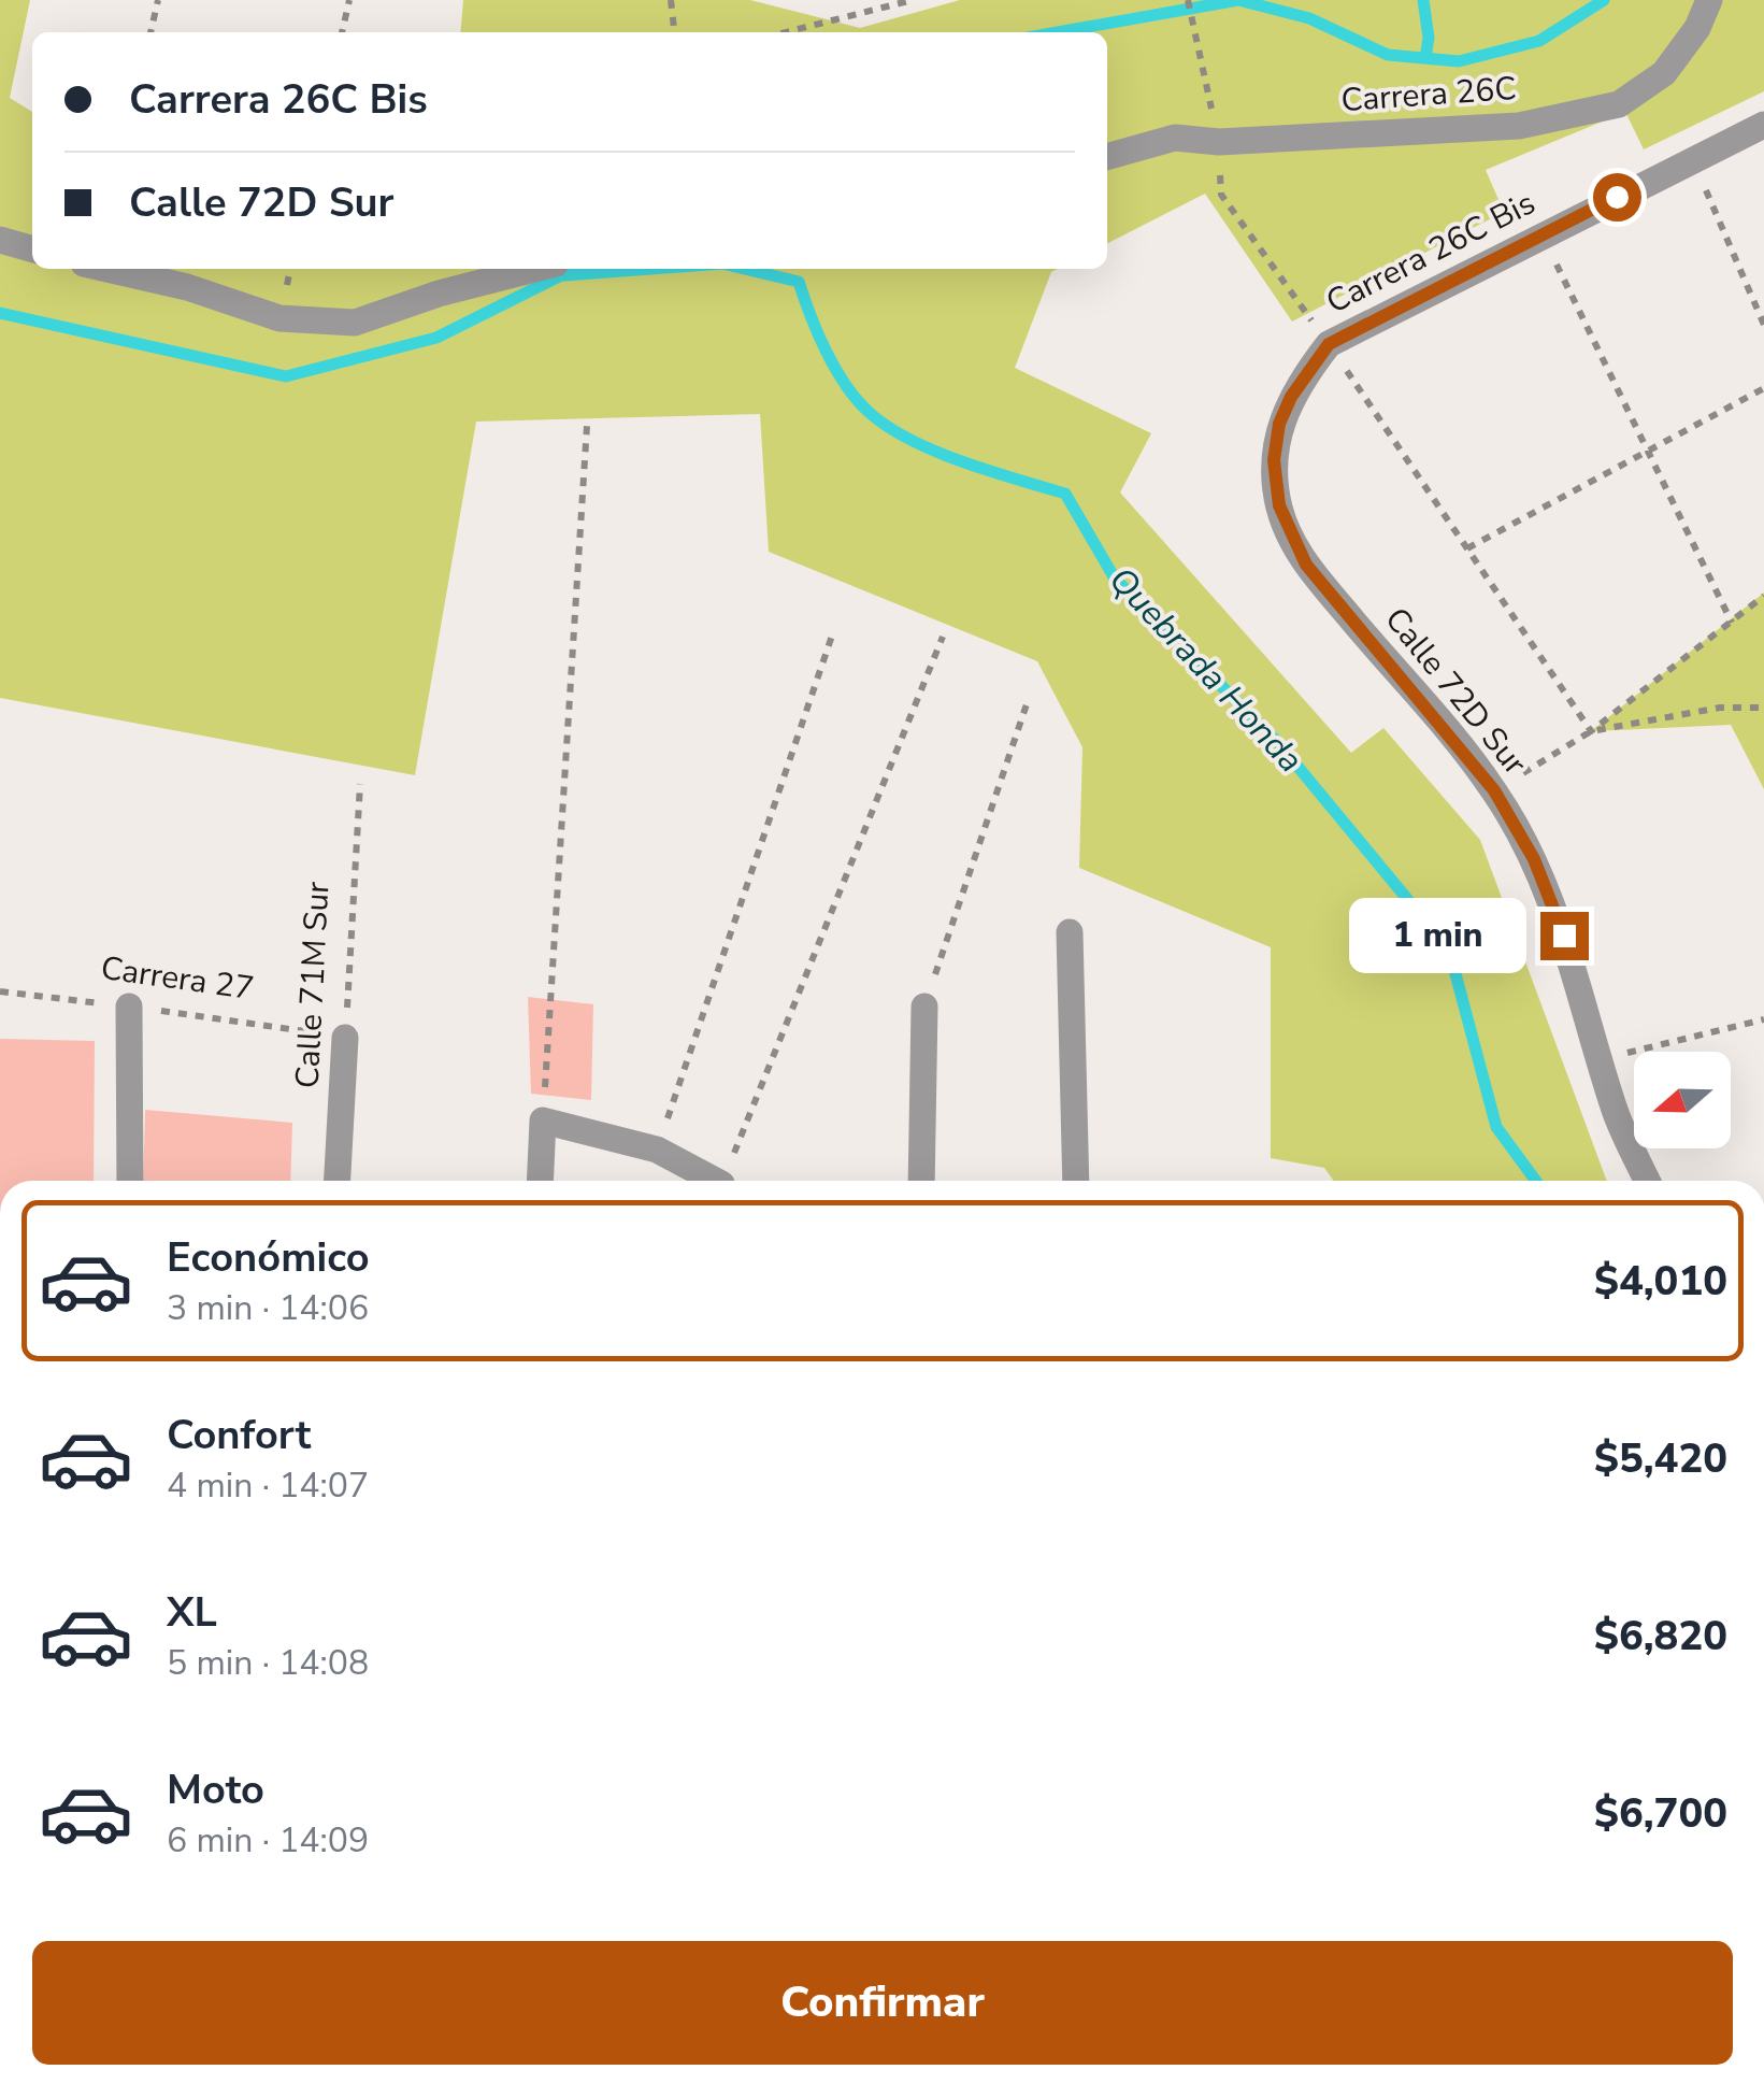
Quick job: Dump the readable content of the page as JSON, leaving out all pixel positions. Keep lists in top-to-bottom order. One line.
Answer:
{"streets":{"street":["Carrera 26C","Carrera 26C Bis","Calle 72D Sur","Calle 71M Sur"],"path":["Carrera 27"]},"crossings":[["Carrera 26C Bis","Calle 72D Sur"],["Carrera 27","Calle 71M Sur"]],"water":["Quebrada Honda"],"north":"left","page":{"banner":["Carrera 26C Bis","Calle 72D Sur"],"bubble":"1 min","list":[{"name":"Económico","note":"3 min · 14:06","value":"$4,010"},{"name":"Confort","note":"4 min · 14:07","value":"$5,420"},{"name":"XL","note":"5 min · 14:08","value":"$6,820"},{"name":"Moto","note":"6 min · 14:09","value":"$6,700"}],"buttons":"Confirmar"}}
